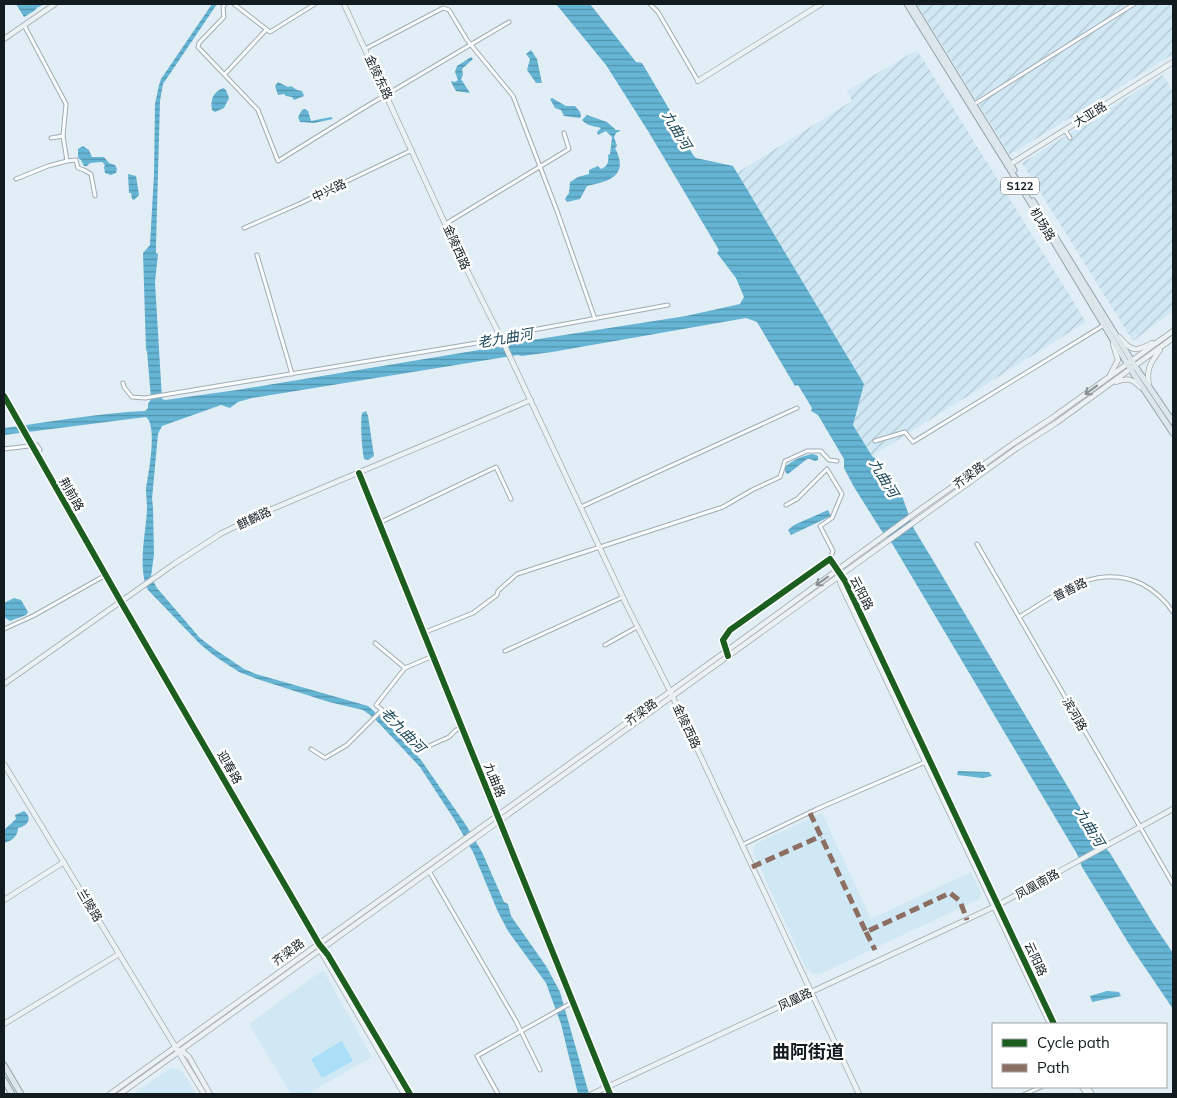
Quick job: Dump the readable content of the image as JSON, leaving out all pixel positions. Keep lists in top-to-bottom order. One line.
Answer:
{"streets":{"main road":["S122","机场路"],"street":["金陵东路","大亚路","中兴路","金陵西路","齐梁路","荆前路","麒麟路","普善路","云阳路","滨河路","迎春路","九曲路","凤凰南路","兰陵路","凤凰路"]},"crossings":[["金陵东路","中兴路"],["金陵东路","金陵西路"],["大亚路","机场路"],["S122","机场路"],["S122","齐梁路"],["中兴路","金陵西路"],["机场路","齐梁路"],["金陵西路","齐梁路"],["金陵西路","麒麟路"],["金陵西路","凤凰路"],["齐梁路","云阳路"],["齐梁路","迎春路"],["齐梁路","九曲路"],["齐梁路","兰陵路"],["荆前路","麒麟路"],["荆前路","迎春路"],["麒麟路","迎春路"],["麒麟路","九曲路"],["普善路","滨河路"],["云阳路","凤凰南路"],["云阳路","凤凰路"],["滨河路","凤凰南路"],["九曲路","凤凰路"],["凤凰南路","凤凰路"]],"districts":["曲阿街道"],"water":["九曲河","老九曲河"],"legend":["Cycle path","Path"]}
